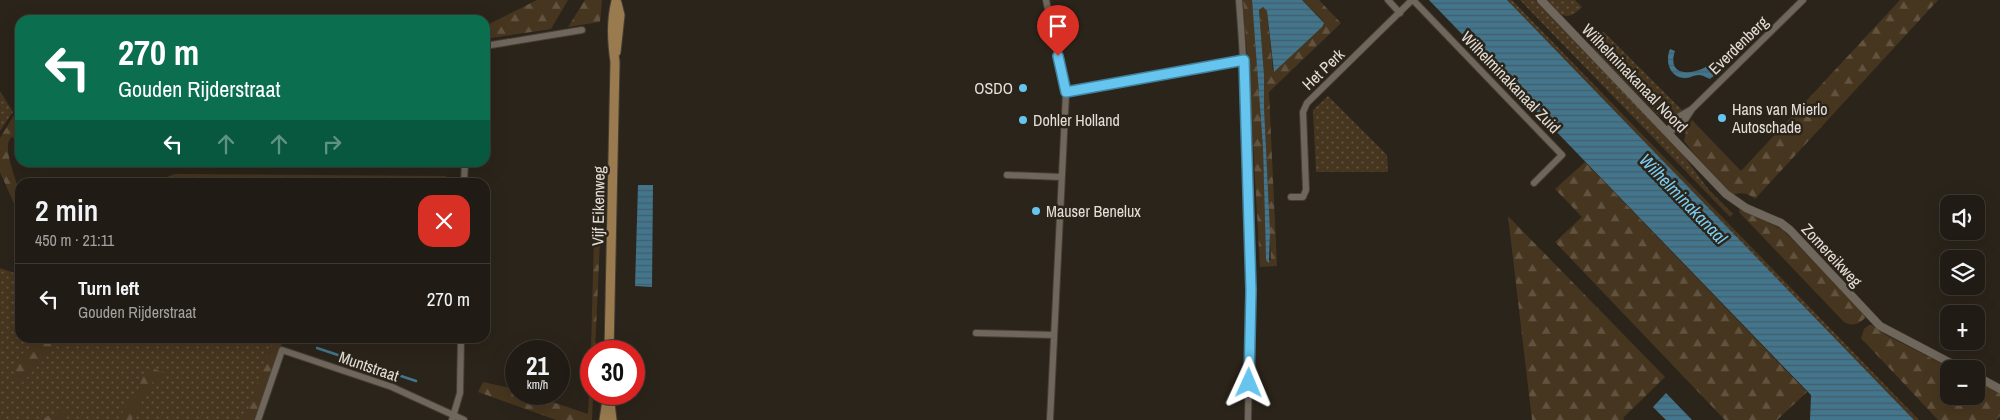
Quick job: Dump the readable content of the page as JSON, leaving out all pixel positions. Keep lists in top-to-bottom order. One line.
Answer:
{"streets":{"main road":["Vijf Eikenweg"],"street":["Everdenberg","Het Perk","Wilhelminakanaal Noord","Wilhelminakanaal Zuid","Zomereikweg","Muntstraat"]},"crossings":[["Everdenberg","Wilhelminakanaal Noord"],["Het Perk","Wilhelminakanaal Zuid"],["Wilhelminakanaal Noord","Zomereikweg"]],"water":["Wilhelminakanaal"],"places":["OSDO","Hans van Mierlo Autoschade","Dohler Holland","Mauser Benelux"],"page":{"turn":["270 m","Gouden Rijderstraat"],"heading":["2 min","450 m · 21:11"],"map_buttons":["+","−"],"list":[{"name":"Turn left","note":"Gouden Rijderstraat","value":"270 m"}],"speed":"21 km/h","limit":"30"}}
